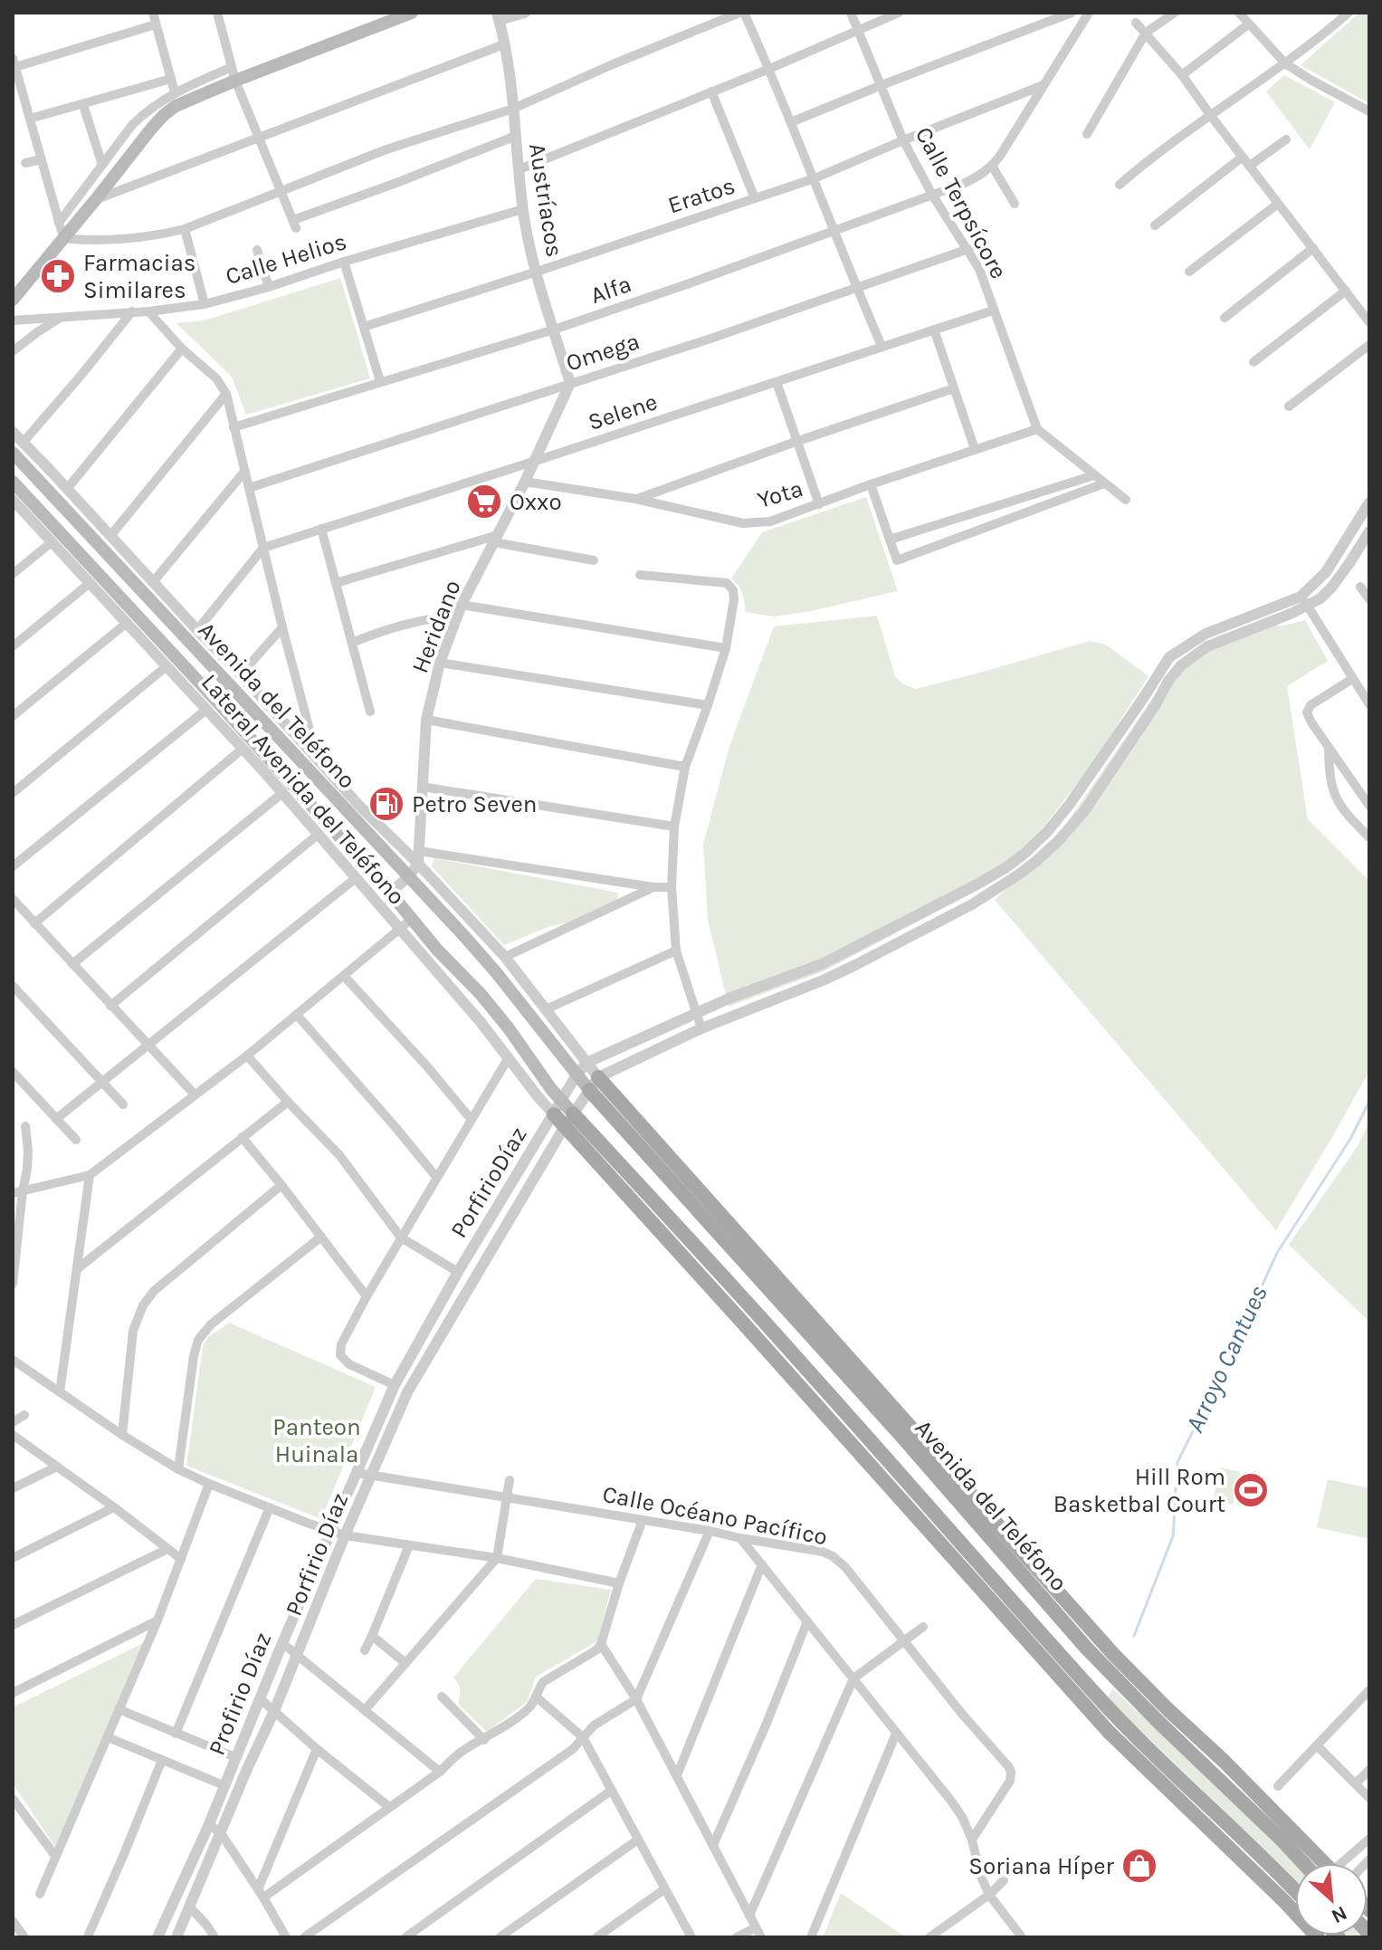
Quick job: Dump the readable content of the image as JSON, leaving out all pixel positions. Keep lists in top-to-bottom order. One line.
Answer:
{"streets":{"main road":["Avenida del Teléfono"],"street":["Eratos","Austríacos","Calle Terpsícore","Calle Helios","Alfa","Omega","Selene","Yota","Heridano","Lateral Avenida del Teléfono","PorfirioDíaz","Calle Océano Pacífico","Porfirio Díaz","Profirio Díaz"]},"crossings":[["Eratos","Austríacos"],["Eratos","Calle Terpsícore"],["Austríacos","Calle Helios"],["Austríacos","Alfa"],["Austríacos","Omega"],["Austríacos","Heridano"],["Calle Terpsícore","Alfa"],["Calle Terpsícore","Omega"],["Calle Terpsícore","Selene"],["Calle Terpsícore","Yota"],["Omega","Heridano"],["Selene","Heridano"],["Yota","Heridano"],["Heridano","Lateral Avenida del Teléfono"],["Avenida del Teléfono","Lateral Avenida del Teléfono"],["Avenida del Teléfono","PorfirioDíaz"],["Avenida del Teléfono","Porfirio Díaz"],["Lateral Avenida del Teléfono","PorfirioDíaz"],["Lateral Avenida del Teléfono","Porfirio Díaz"],["PorfirioDíaz","Profirio Díaz"],["Calle Océano Pacífico","Porfirio Díaz"],["Calle Océano Pacífico","Profirio Díaz"]],"water":["Arroyo Cantues"],"parks":["Panteon Huinala"],"places":{"pharmacy":["Farmacias Similares"],"supermarket":["Oxxo"],"fuel station":["Petro Seven"],"sports":["Hill Rom Basketbal Court"],"shop":["Soriana Híper"]},"north":"bottom right"}
